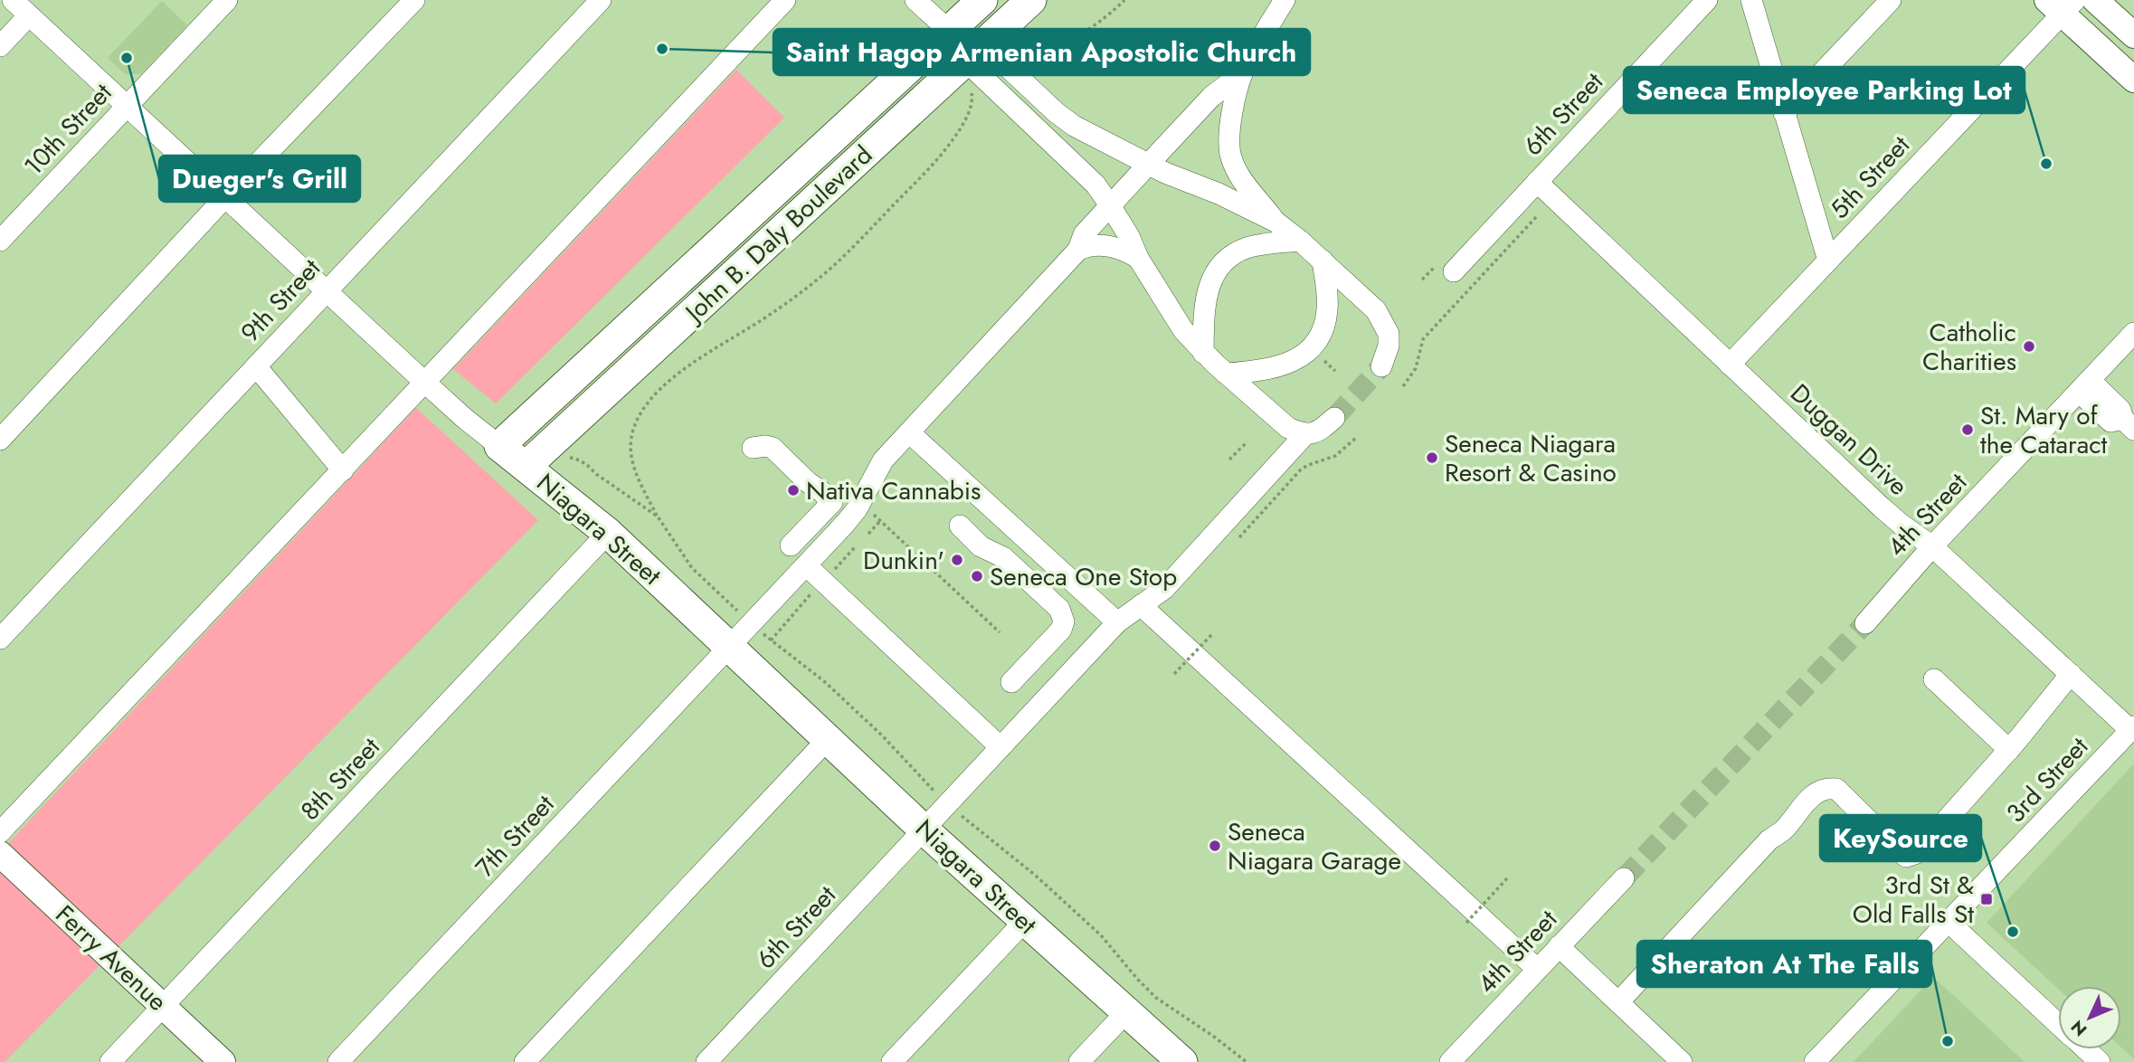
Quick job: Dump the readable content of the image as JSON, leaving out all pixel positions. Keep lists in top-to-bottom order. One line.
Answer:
{"streets":{"highway":["John B. Daly Boulevard","Niagara Street"],"main road":["Ferry Avenue"],"street":["6th Street","10th Street","5th Street","9th Street","Duggan Drive","4th Street","8th Street","3rd Street","7th Street"]},"crossings":[["6th Street","Duggan Drive"],["6th Street","Niagara Street"],["10th Street","Niagara Street"],["5th Street","Duggan Drive"],["John B. Daly Boulevard","Niagara Street"],["9th Street","Niagara Street"],["Duggan Drive","4th Street"],["Duggan Drive","3rd Street"],["Niagara Street","8th Street"],["Niagara Street","7th Street"],["8th Street","Ferry Avenue"]],"places":{"other":["Saint Hagop Armenian Apostolic Church","Dueger's Grill","Seneca Employee Parking Lot","Catholic Charities","St. Mary of the Cataract","Seneca Niagara Resort & Casino","Nativa Cannabis","Dunkin'","Seneca One Stop","Seneca Niagara Garage","KeySource","Sheraton At The Falls"],"transit":["3rd St & Old Falls St"]},"north":"bottom left"}
